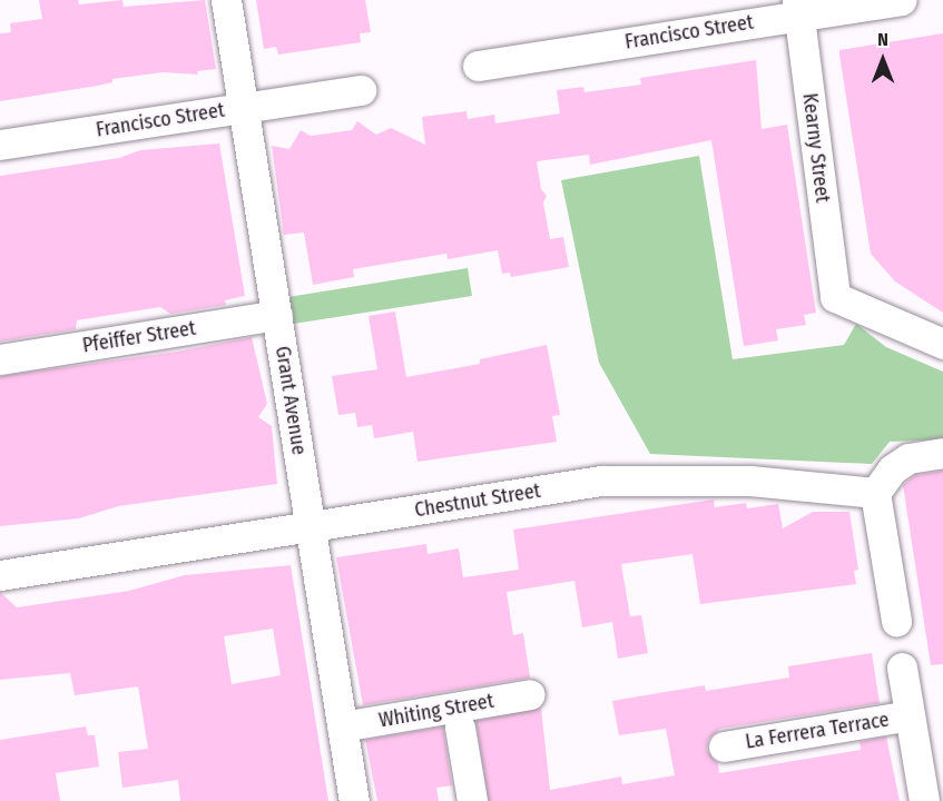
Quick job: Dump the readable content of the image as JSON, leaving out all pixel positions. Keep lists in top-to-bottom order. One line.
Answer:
{"streets":{"street":["Francisco Street","Kearny Street","Pfeiffer Street","Grant Avenue","Chestnut Street","Whiting Street","La Ferrera Terrace"]},"crossings":[["Francisco Street","Kearny Street"],["Francisco Street","Grant Avenue"],["Pfeiffer Street","Grant Avenue"],["Grant Avenue","Chestnut Street"],["Grant Avenue","Whiting Street"]],"north":"top"}
